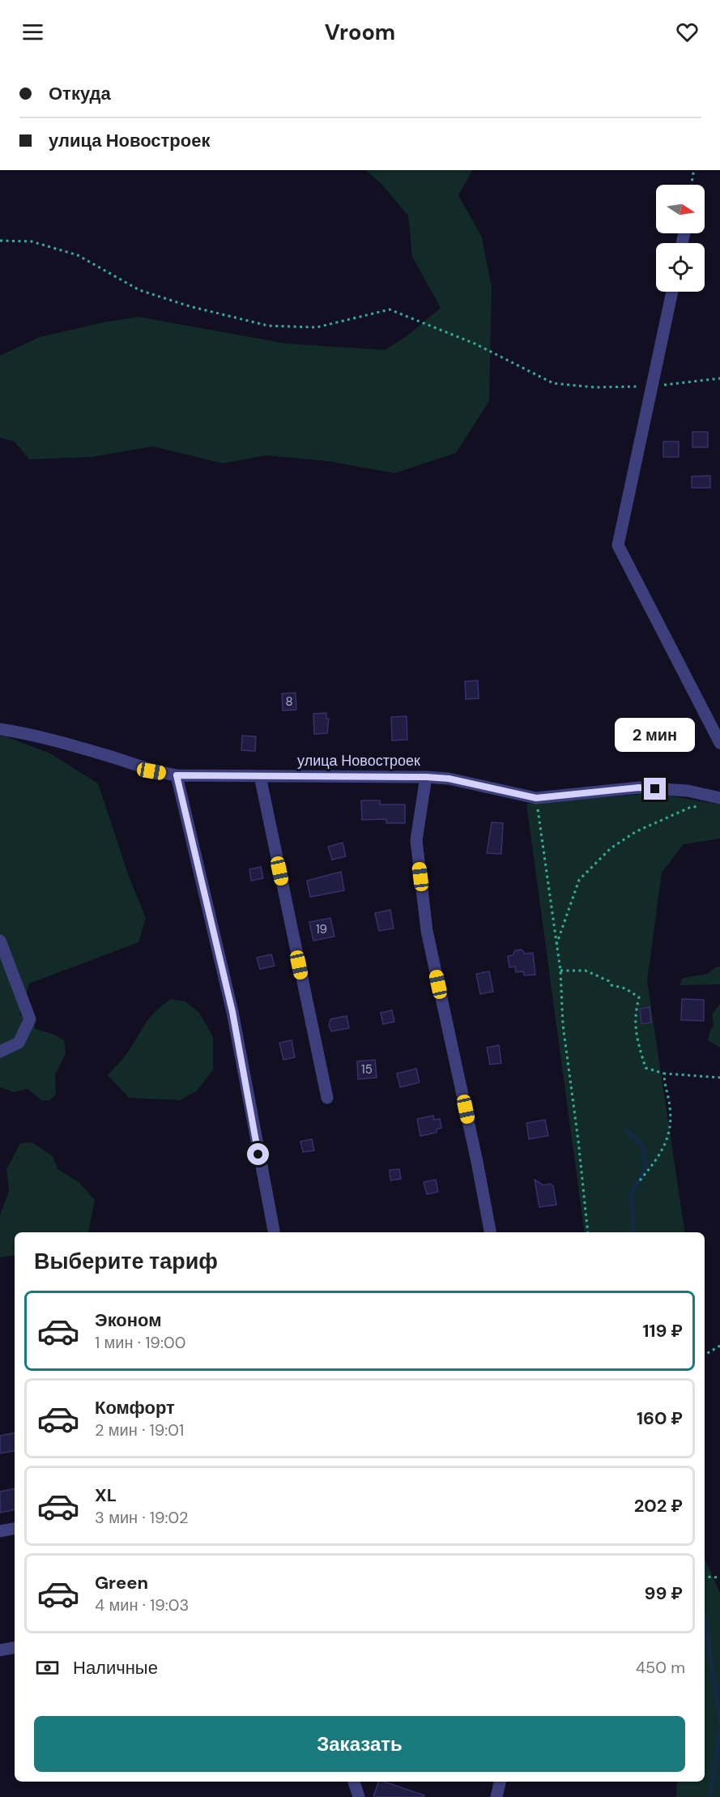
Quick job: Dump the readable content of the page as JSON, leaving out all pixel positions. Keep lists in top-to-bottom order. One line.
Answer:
{"streets":{"street":["улица Новостроек"]},"house_numbers":["8","19","15"],"north":"right","page":{"header":"Vroom","banner":["Откуда","улица Новостроек"],"bubble":"2 мин","heading":"Выберите тариф","list":[{"name":"Эконом","note":"1 мин · 19:00","value":"119 ₽"},{"name":"Комфорт","note":"2 мин · 19:01","value":"160 ₽"},{"name":"XL","note":"3 мин · 19:02","value":"202 ₽"},{"name":"Green","note":"4 мин · 19:03","value":"99 ₽"}],"pay":["Наличные","450 m"],"buttons":"Заказать"}}
